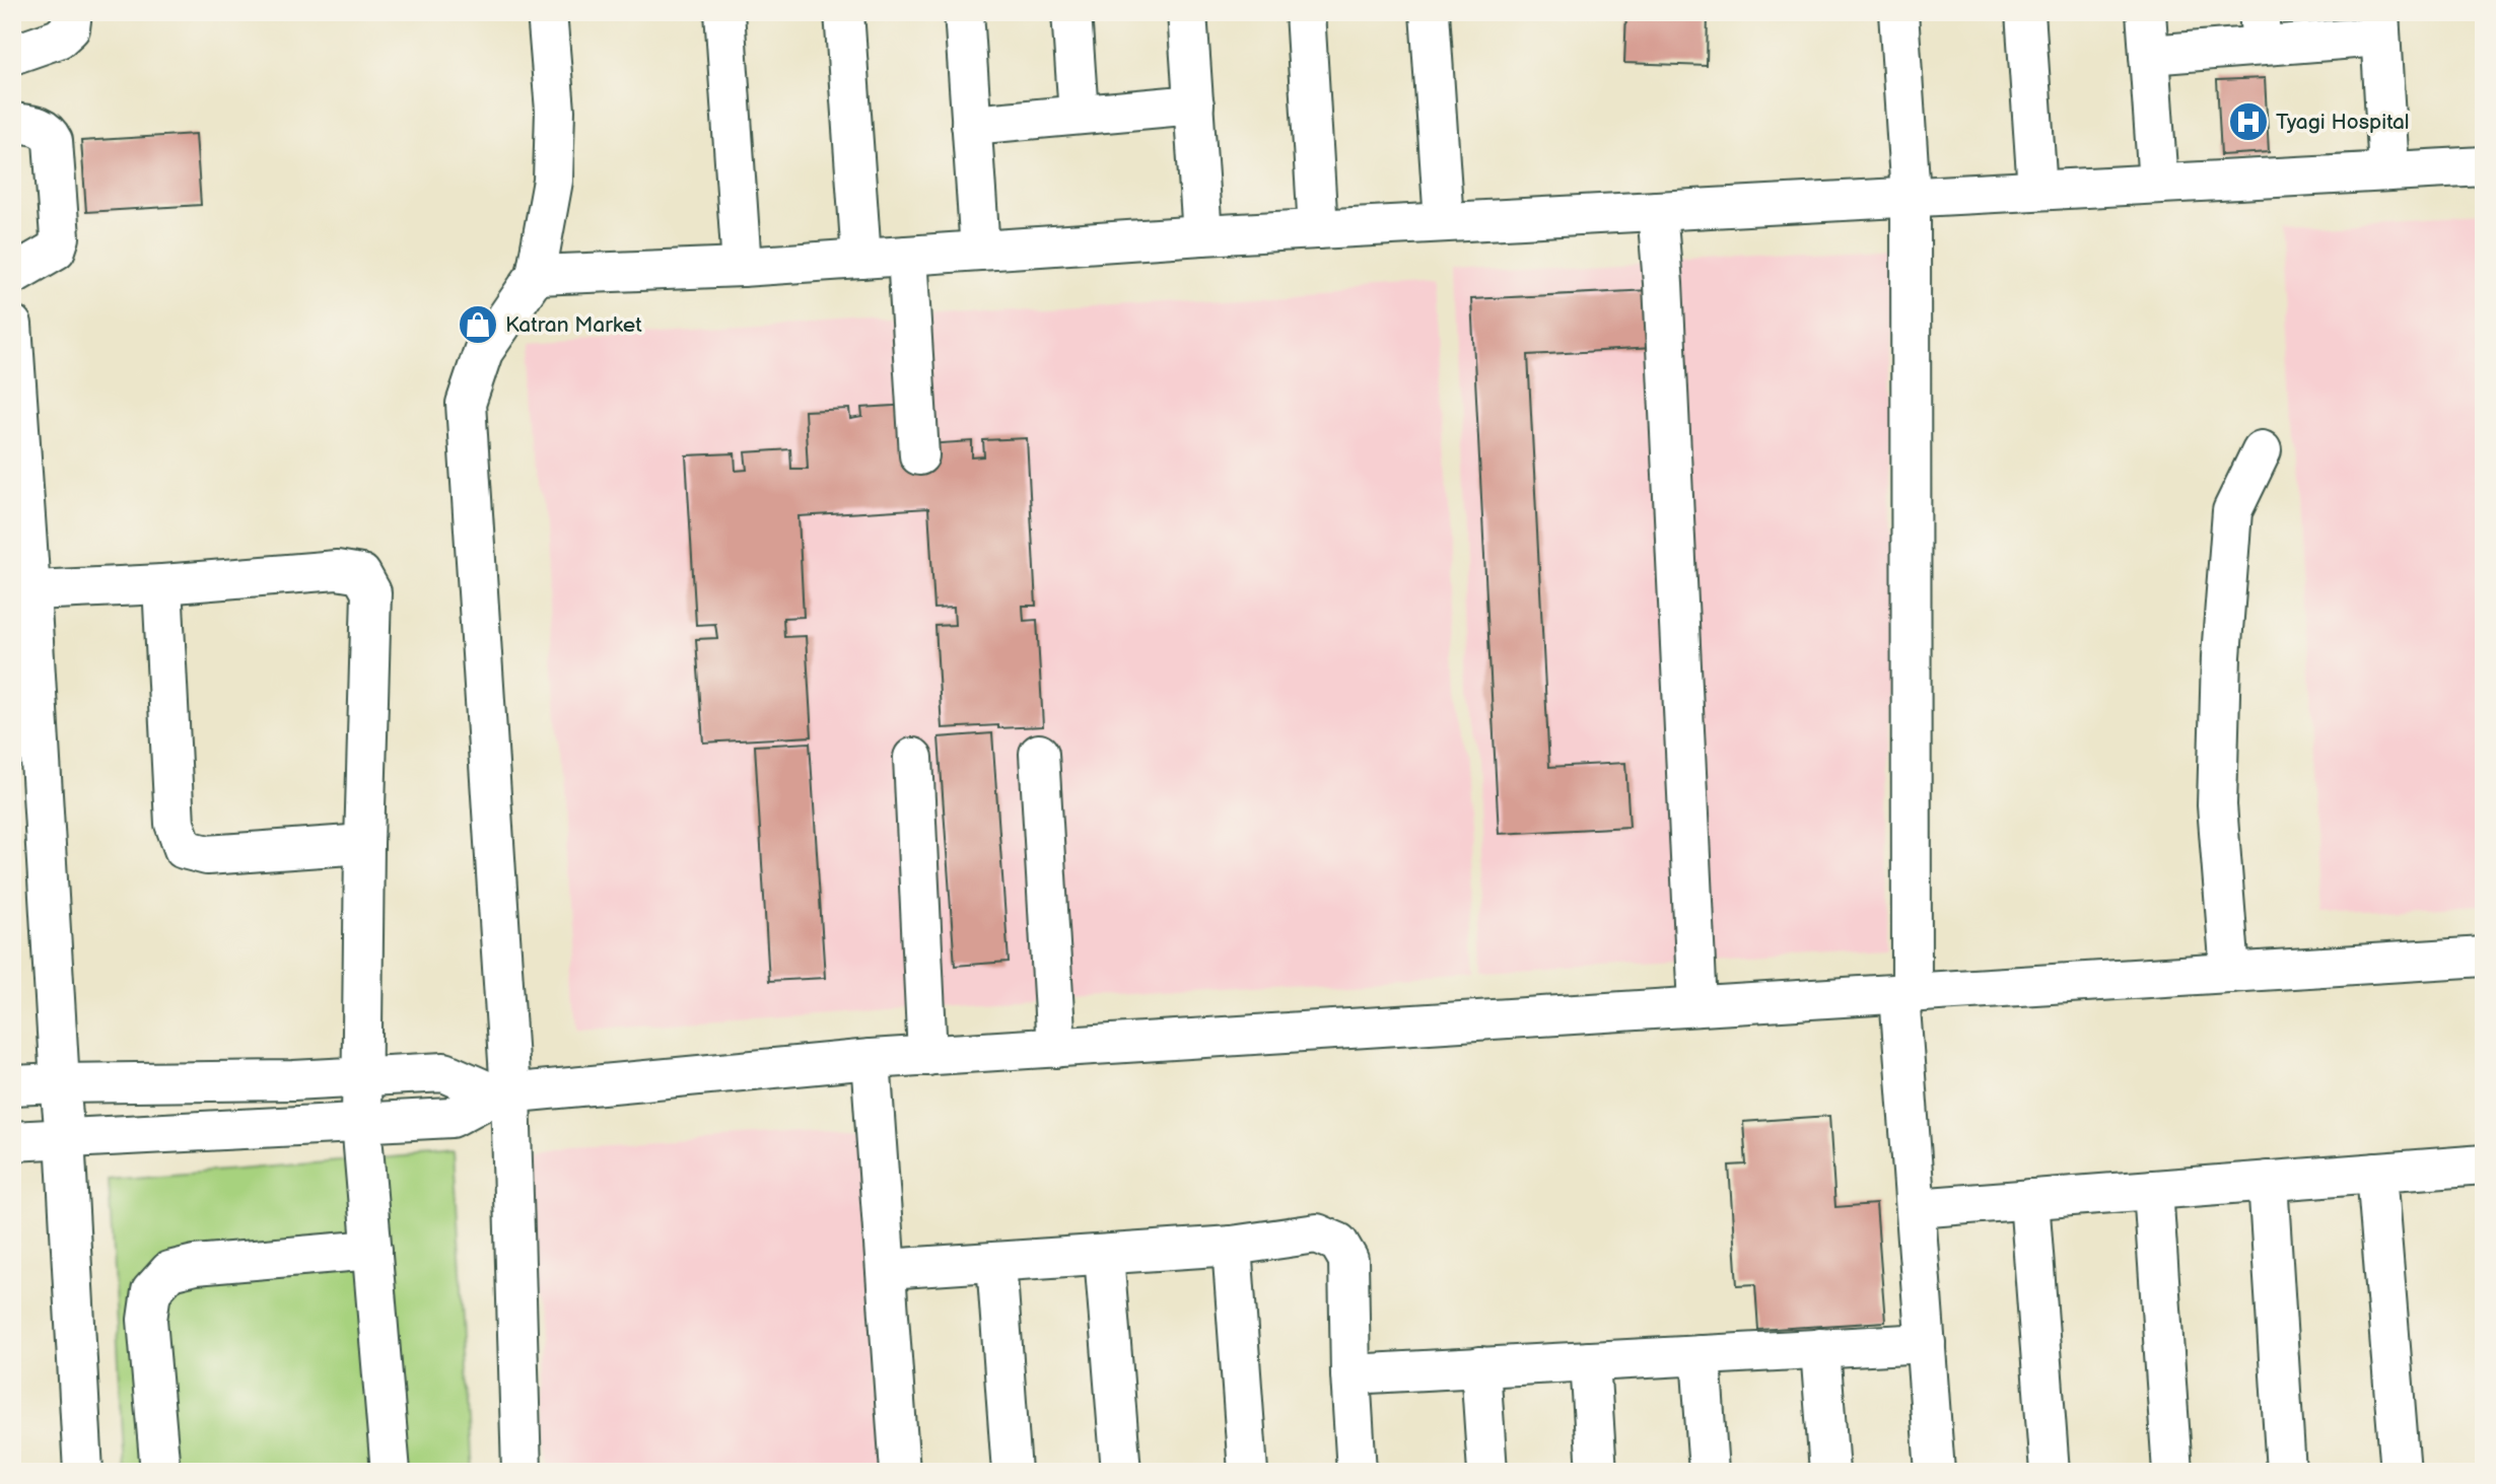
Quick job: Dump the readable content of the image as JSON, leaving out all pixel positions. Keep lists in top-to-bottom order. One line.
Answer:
{"places":{"hospital":["Tyagi Hospital"],"shop":["Katran Market"]}}
